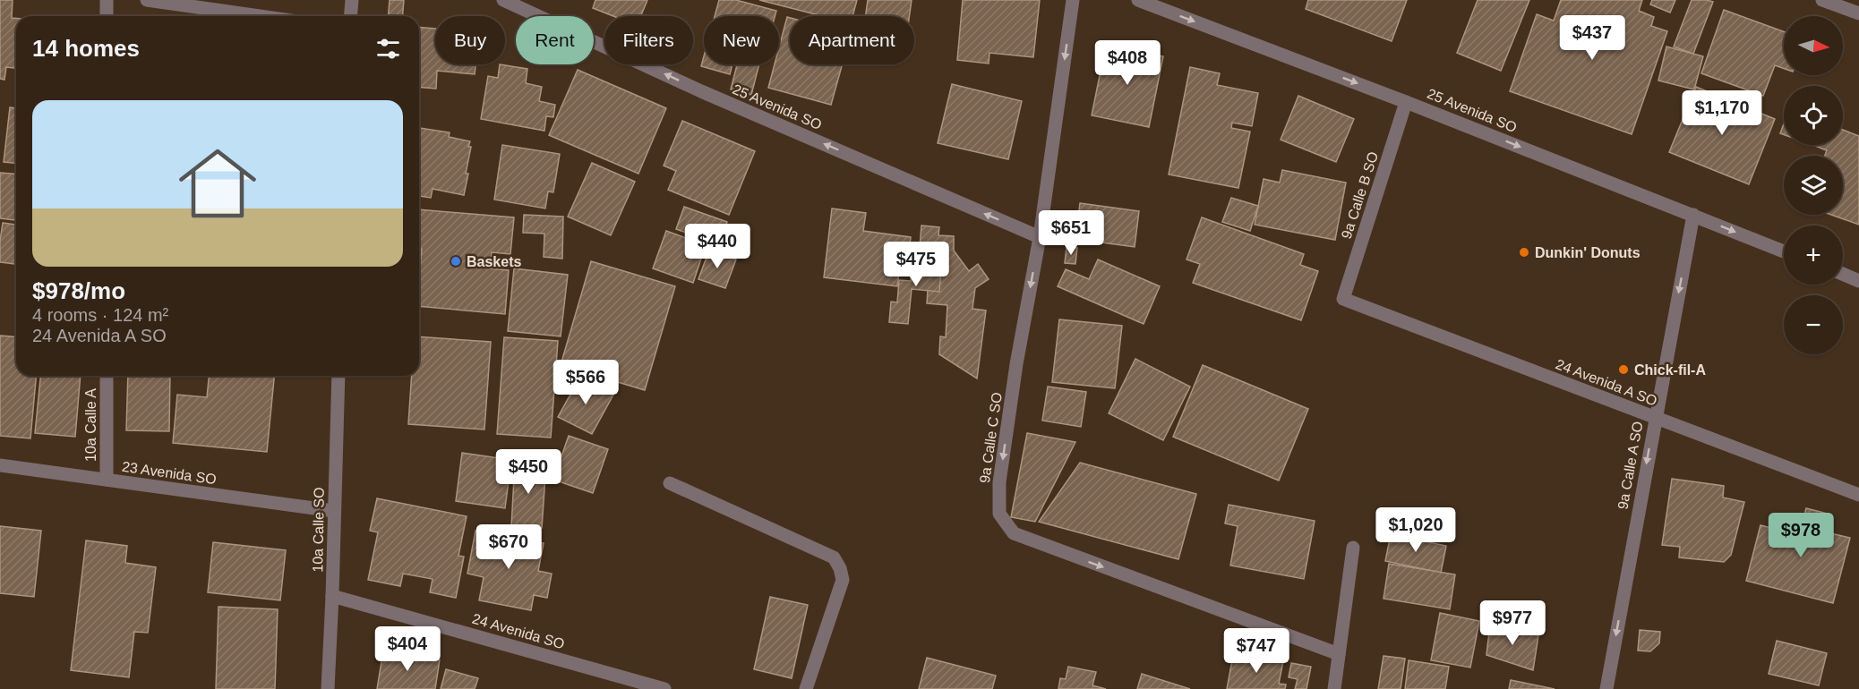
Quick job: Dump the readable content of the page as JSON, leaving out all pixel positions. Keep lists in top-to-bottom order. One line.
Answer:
{"streets":{"street":["25 Avenida SO","9a Calle B SO","24 Avenida A SO","10a Calle A","9a Calle C SO","9a Calle A SO","23 Avenida SO","10a Calle SO","24 Avenida SO"]},"crossings":[["25 Avenida SO","9a Calle B SO"],["25 Avenida SO","9a Calle C SO"],["25 Avenida SO","9a Calle A SO"],["9a Calle B SO","24 Avenida A SO"],["24 Avenida A SO","9a Calle A SO"],["10a Calle A","23 Avenida SO"],["23 Avenida SO","10a Calle SO"],["10a Calle SO","24 Avenida SO"]],"one_way":["9a Calle A SO"],"places":["Dunkin' Donuts","Baskets","Chick-fil-A"],"north":"right","page":{"price":["$437","$408","$1,170","$651","$440","$475","$566","$450","$1,020","$978","$670","$977","$404","$747"],"map_buttons":["+","−"],"chip":["Buy","Rent","Filters","New","Apartment"],"heading":"14 homes","list":[{"name":"$978/mo","note":"4 rooms · 124 m² · 24 Avenida A SO"}]}}
